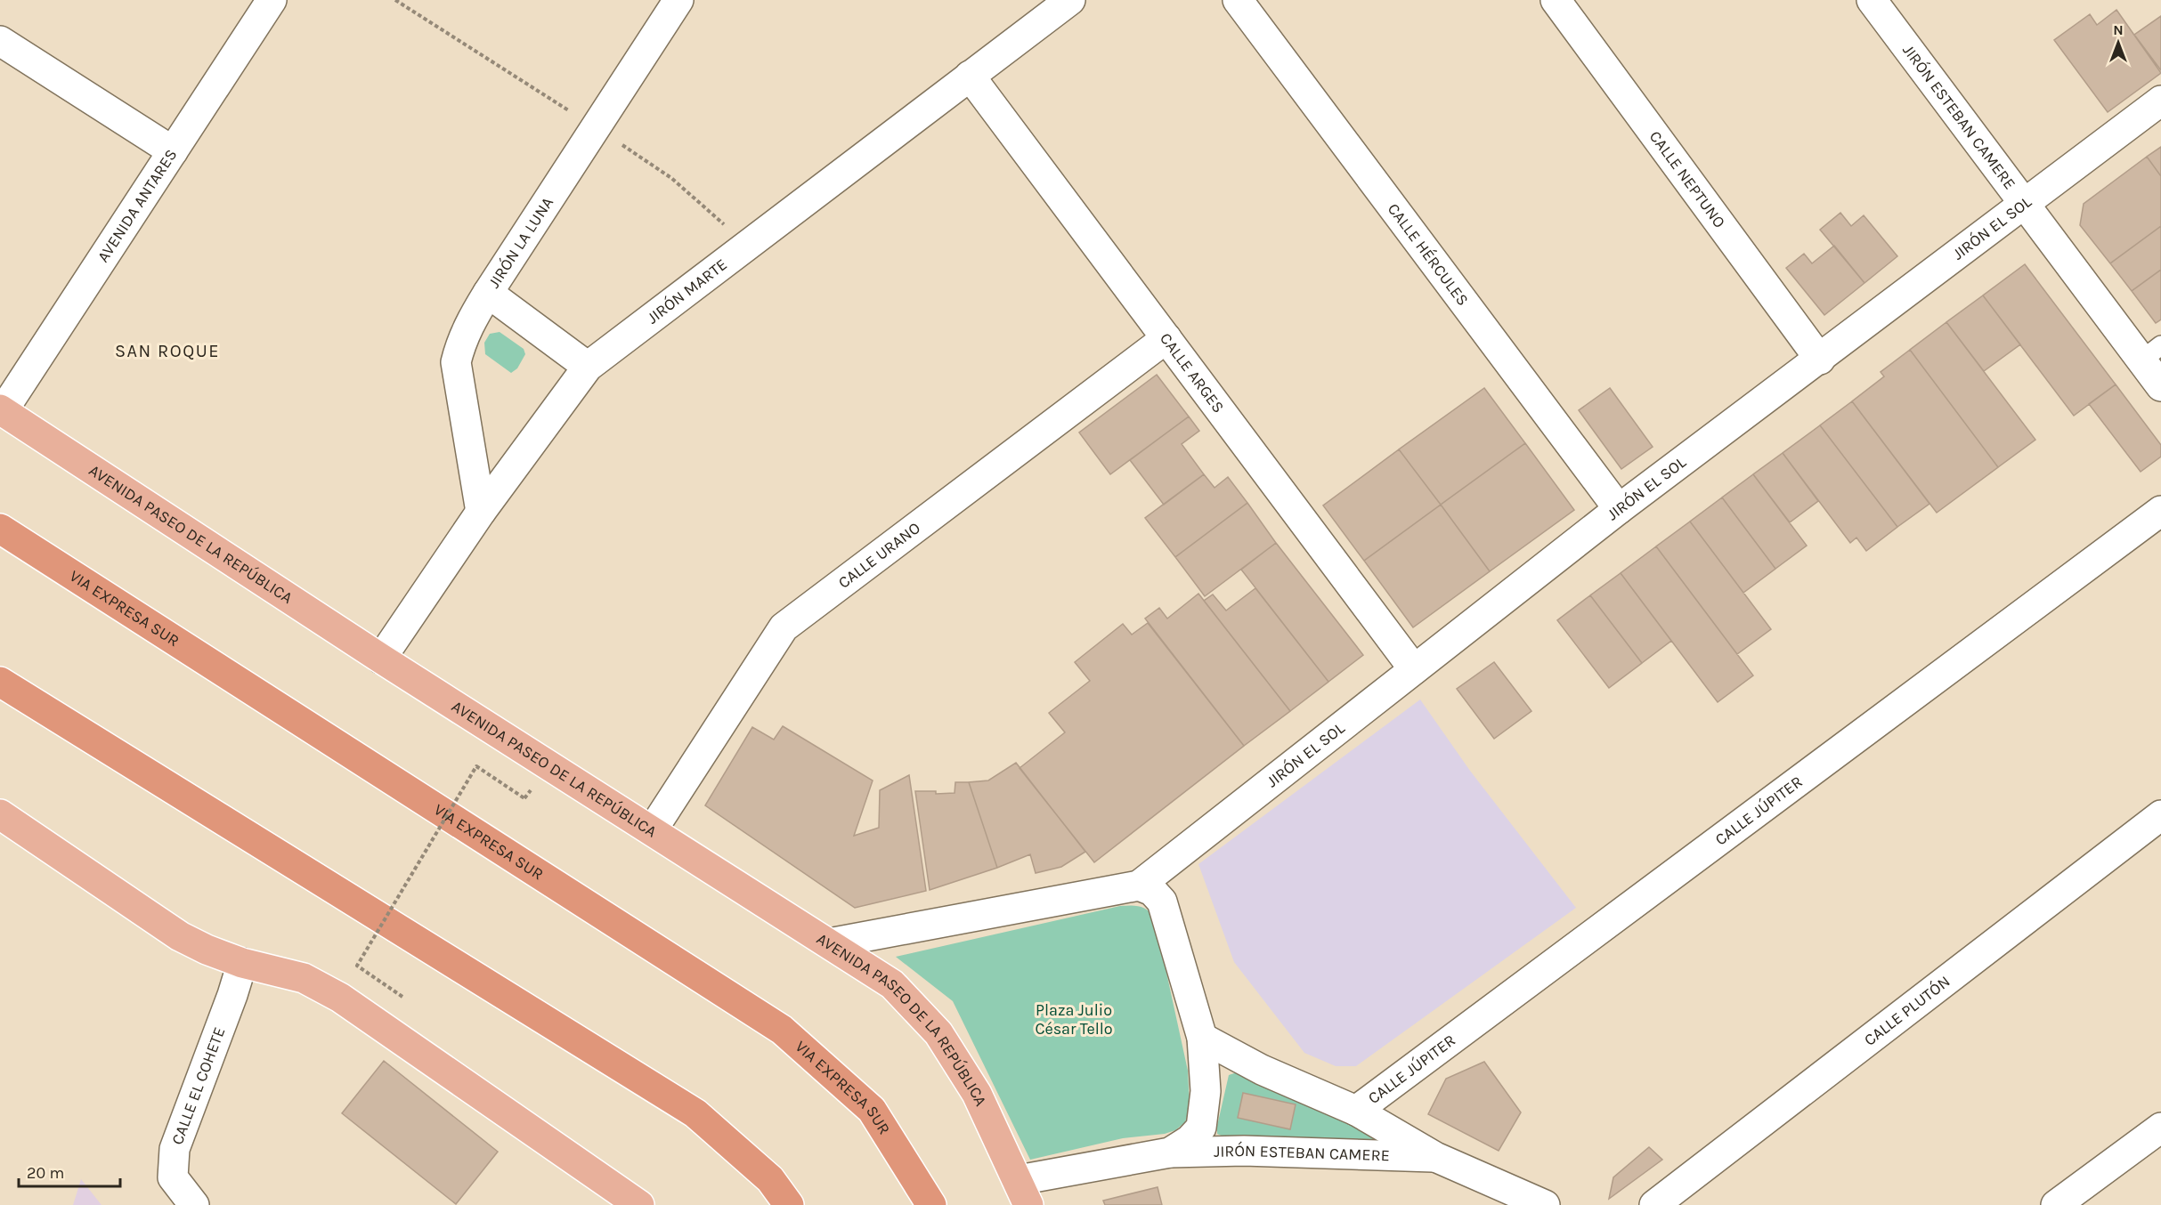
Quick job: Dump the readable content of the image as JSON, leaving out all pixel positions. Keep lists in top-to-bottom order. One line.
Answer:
{"streets":{"highway":["VIA EXPRESA SUR"],"main road":["AVENIDA PASEO DE LA REPÚBLICA"],"street":["JIRÓN ESTEBAN CAMERE","CALLE NEPTUNO","AVENIDA ANTARES","JIRÓN EL SOL","JIRÓN LA LUNA","CALLE HÉRCULES","JIRÓN MARTE","CALLE ARGES","CALLE URANO","CALLE JÚPITER","CALLE PLUTÓN","CALLE EL COHETE"]},"crossings":[["JIRÓN ESTEBAN CAMERE","JIRÓN EL SOL"],["JIRÓN ESTEBAN CAMERE","AVENIDA PASEO DE LA REPÚBLICA"],["JIRÓN ESTEBAN CAMERE","CALLE JÚPITER"],["CALLE NEPTUNO","JIRÓN EL SOL"],["AVENIDA ANTARES","AVENIDA PASEO DE LA REPÚBLICA"],["JIRÓN EL SOL","CALLE HÉRCULES"],["JIRÓN EL SOL","CALLE ARGES"],["JIRÓN LA LUNA","JIRÓN MARTE"],["JIRÓN MARTE","CALLE ARGES"],["JIRÓN MARTE","AVENIDA PASEO DE LA REPÚBLICA"],["CALLE ARGES","CALLE URANO"],["AVENIDA PASEO DE LA REPÚBLICA","CALLE URANO"]],"districts":["SAN ROQUE"],"parks":["Plaza Julio César Tello"],"scale_bar":"20 m","north":"top"}
